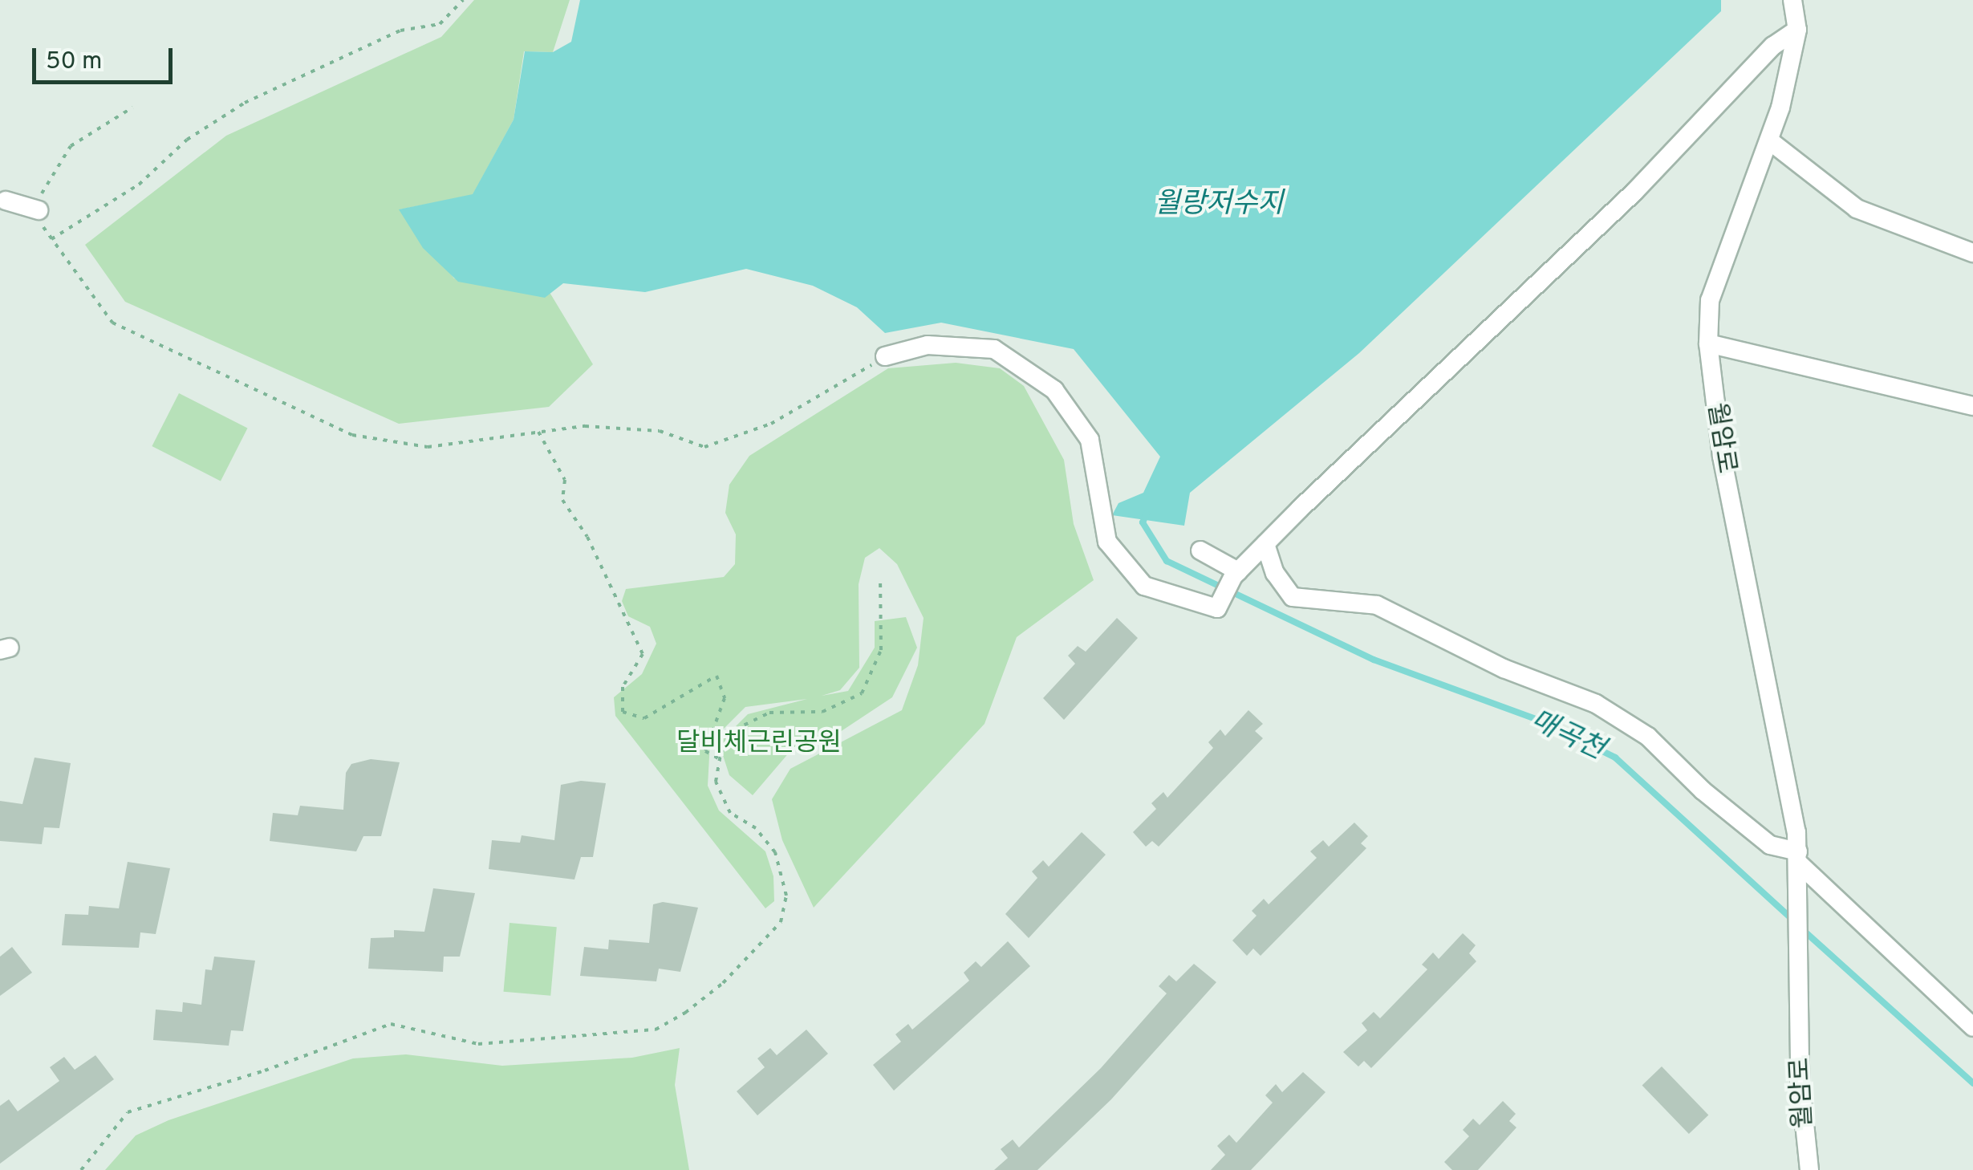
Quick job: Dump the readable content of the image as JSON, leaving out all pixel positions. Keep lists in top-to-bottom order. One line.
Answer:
{"streets":{"street":["월암로"]},"water":["월랑저수지","매곡천"],"parks":["달비체근린공원"],"scale_bar":"50 m"}
